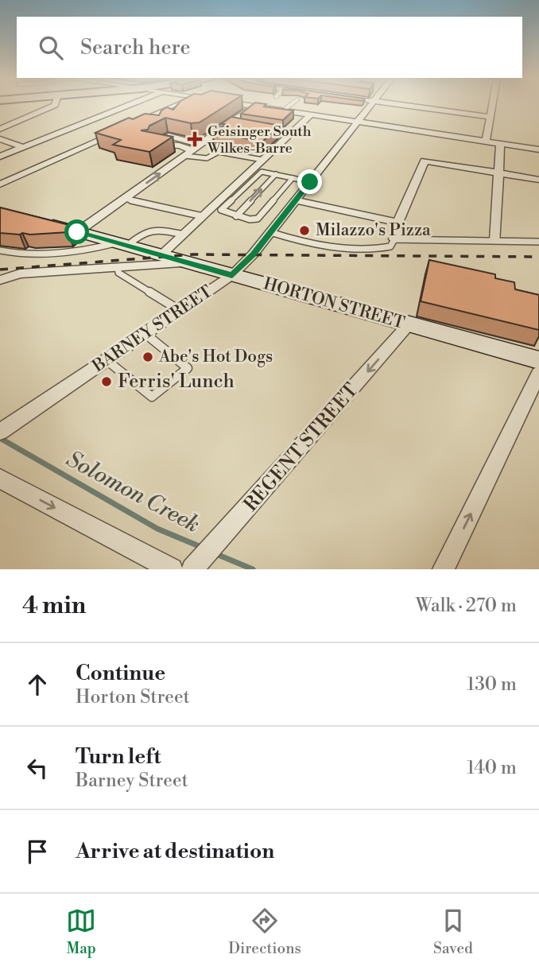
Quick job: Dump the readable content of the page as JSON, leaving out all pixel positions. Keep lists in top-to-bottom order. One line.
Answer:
{"streets":{"main road":["HORTON STREET"],"street":["BARNEY STREET","REGENT STREET"]},"crossings":[["HORTON STREET","BARNEY STREET"],["HORTON STREET","REGENT STREET"]],"one_way":["REGENT STREET"],"water":["Solomon Creek"],"places":{"health":["Geisinger South Wilkes-Barre"],"other":["Milazzo's Pizza","Abe's Hot Dogs","Ferris' Lunch"]},"page":{"search":"Search here","heading":["4 min","Walk · 270 m"],"list":[["Continue","Horton Street","130 m"],["Turn left","Barney Street","140 m"],"Arrive at destination"],"nav":["Map","Directions","Saved"]}}
